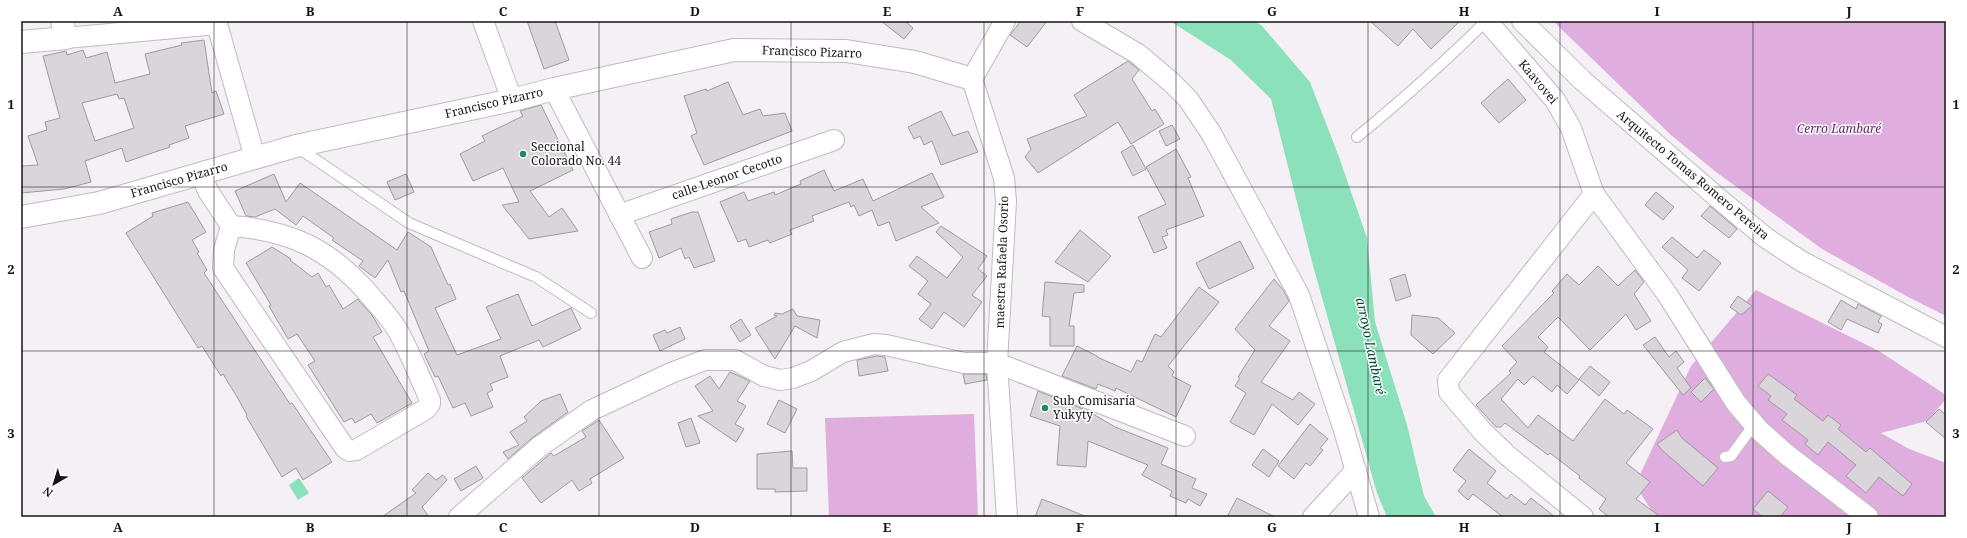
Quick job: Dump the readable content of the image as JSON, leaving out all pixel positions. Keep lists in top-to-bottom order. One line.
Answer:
{"streets":{"street":["Francisco Pizarro","Kaavovei","Arquitecto Tomas Romero Pereira","calle Leonor Cecotto","maestra Rafaela Osorio"]},"crossings":[["Francisco Pizarro","maestra Rafaela Osorio"]],"water":["arroyo Lambaré"],"parks":["Cerro Lambaré"],"places":["Seccional Colorado No. 44","Sub Comisaría Yukyty"],"north":"bottom left","grid":{"columns":["A","B","C","D","E","F","G","H","I","J"],"rows":["1","2","3"]}}
